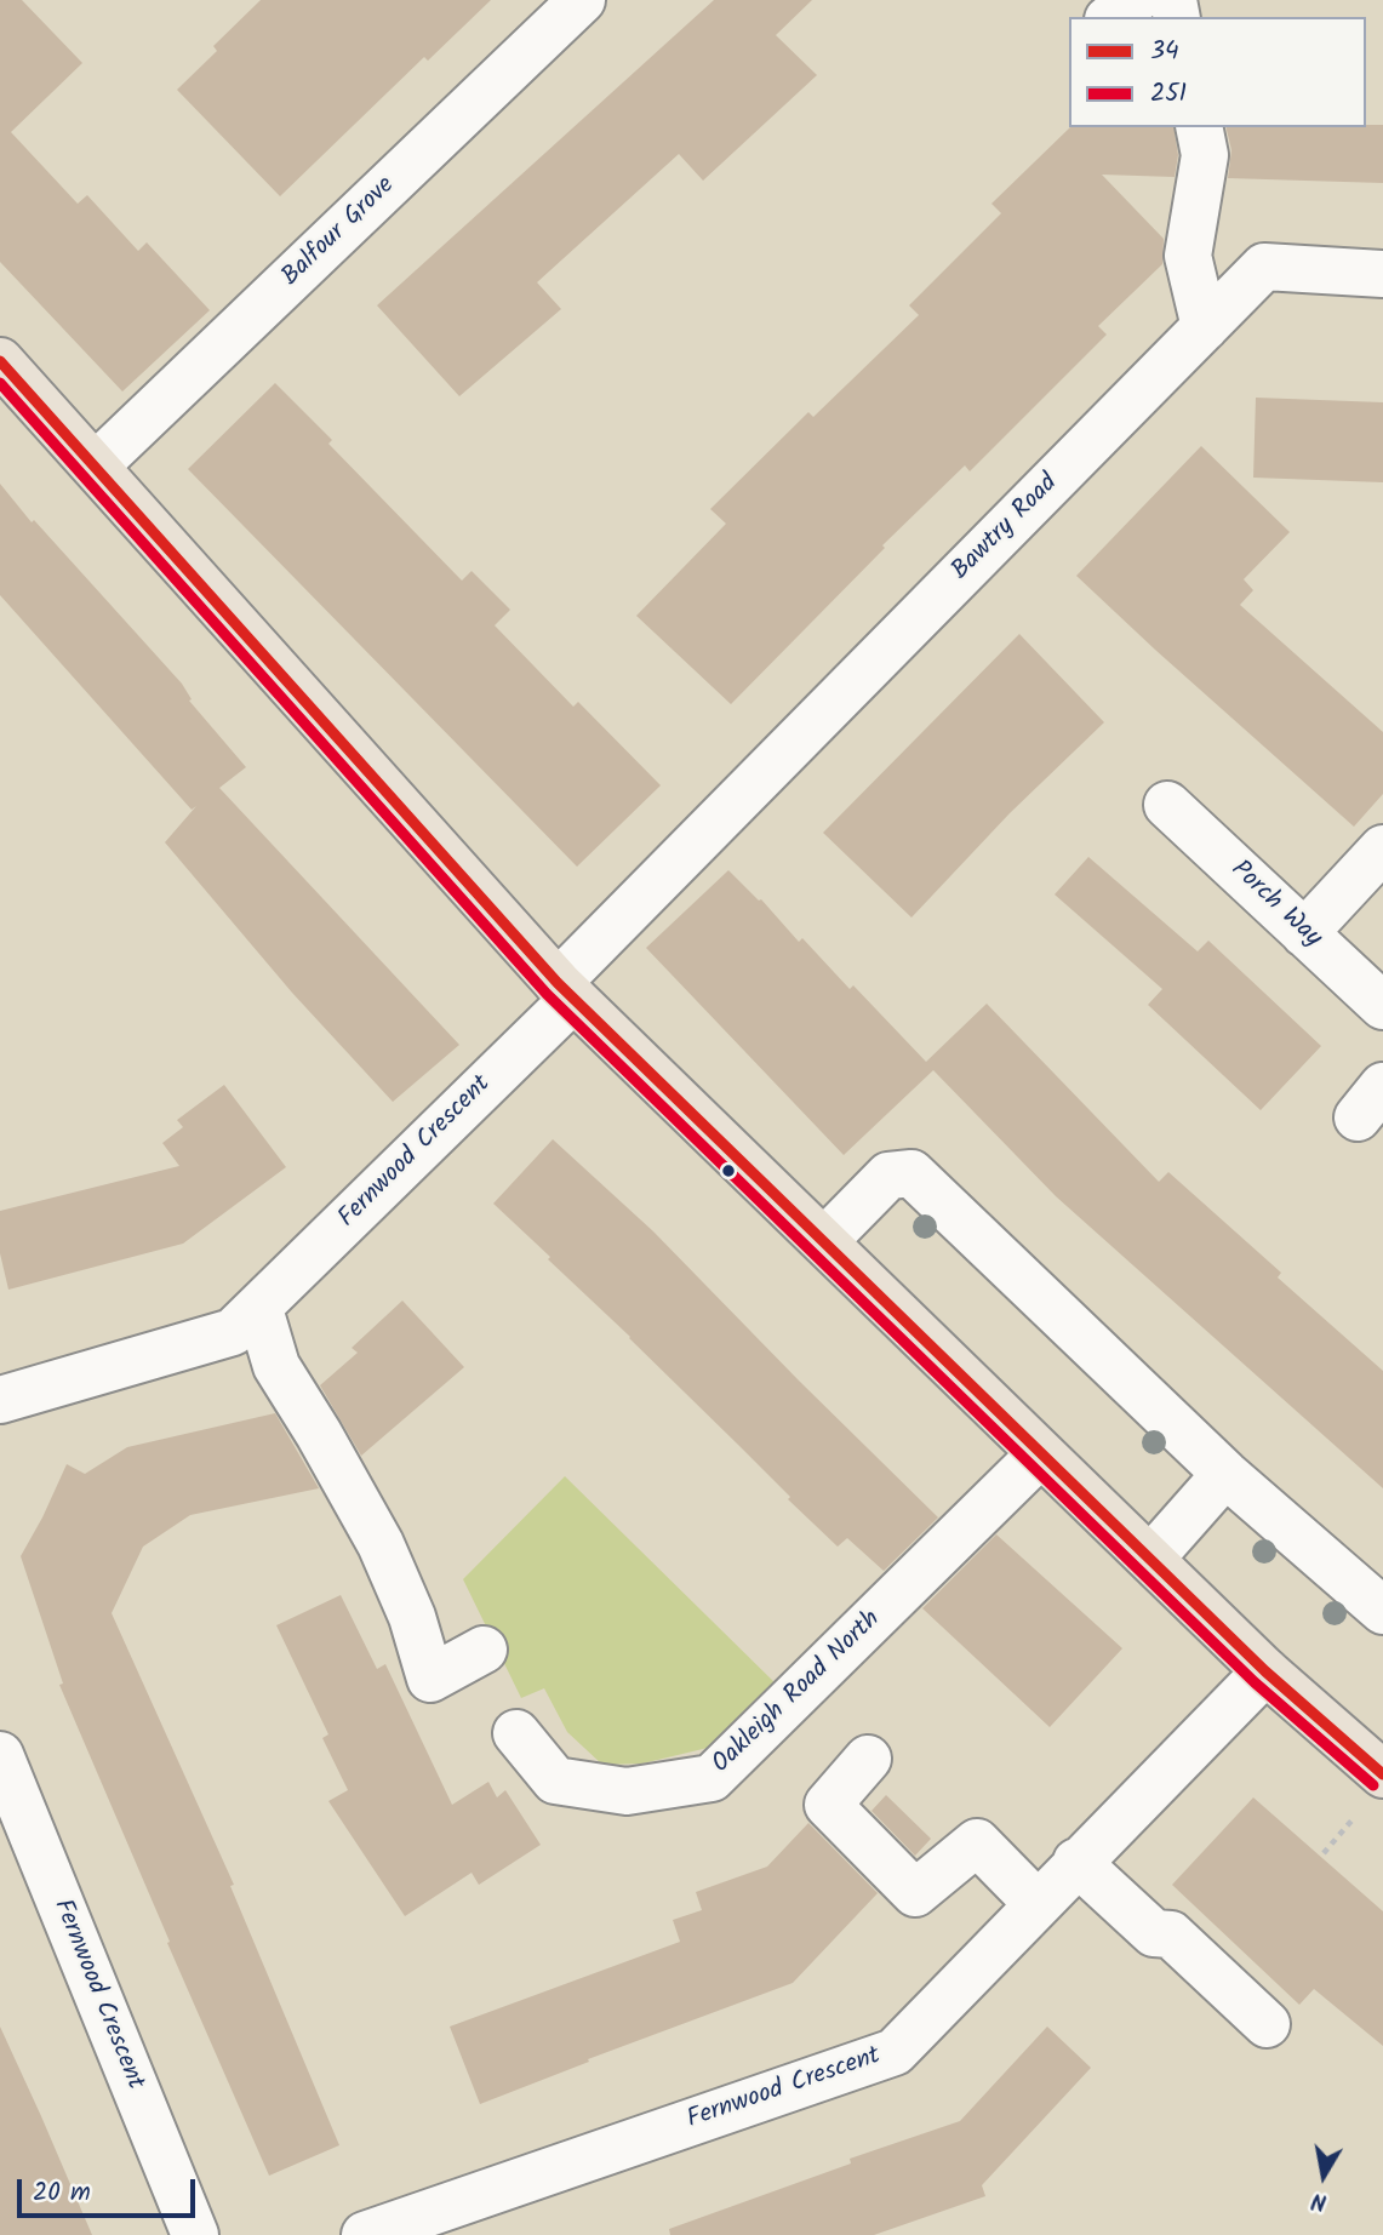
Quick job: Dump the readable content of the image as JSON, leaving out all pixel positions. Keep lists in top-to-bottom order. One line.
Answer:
{"streets":{"street":["Balfour Grove","Bawtry Road","Porch Way","Fernwood Crescent","Oakleigh Road North"]},"crossings":[["Bawtry Road","Fernwood Crescent"]],"lines":["transit line 34","transit line 251"],"legend":["34","251"],"scale_bar":"20 m","north":"bottom"}
